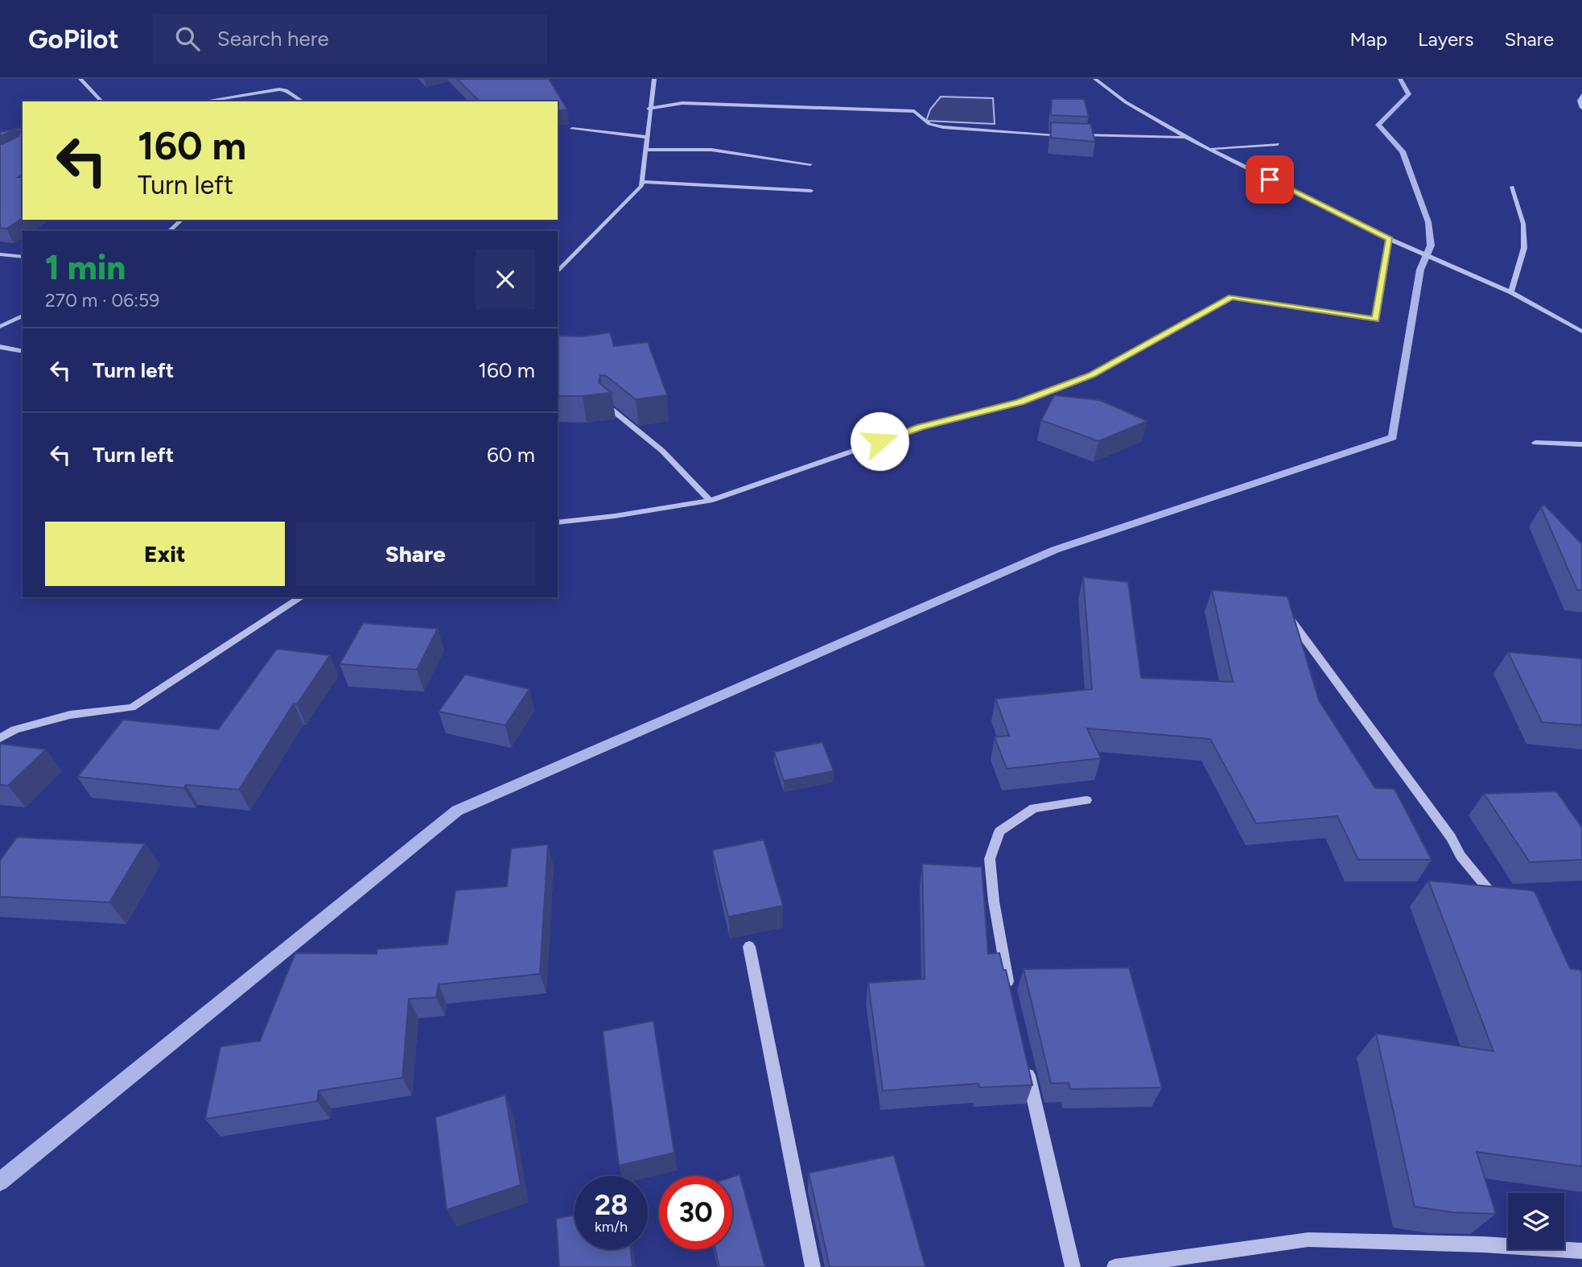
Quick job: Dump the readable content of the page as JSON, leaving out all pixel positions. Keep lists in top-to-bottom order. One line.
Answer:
{"page":{"header":"GoPilot","search":"Search here","nav":["Map","Layers","Share"],"turn":["160 m","Turn left"],"heading":["1 min","270 m · 06:59"],"list":[{"name":"Turn left","value":"160 m"},{"name":"Turn left","value":"60 m"}],"buttons":["Exit","Share"],"speed":"28 km/h","limit":"30"}}
